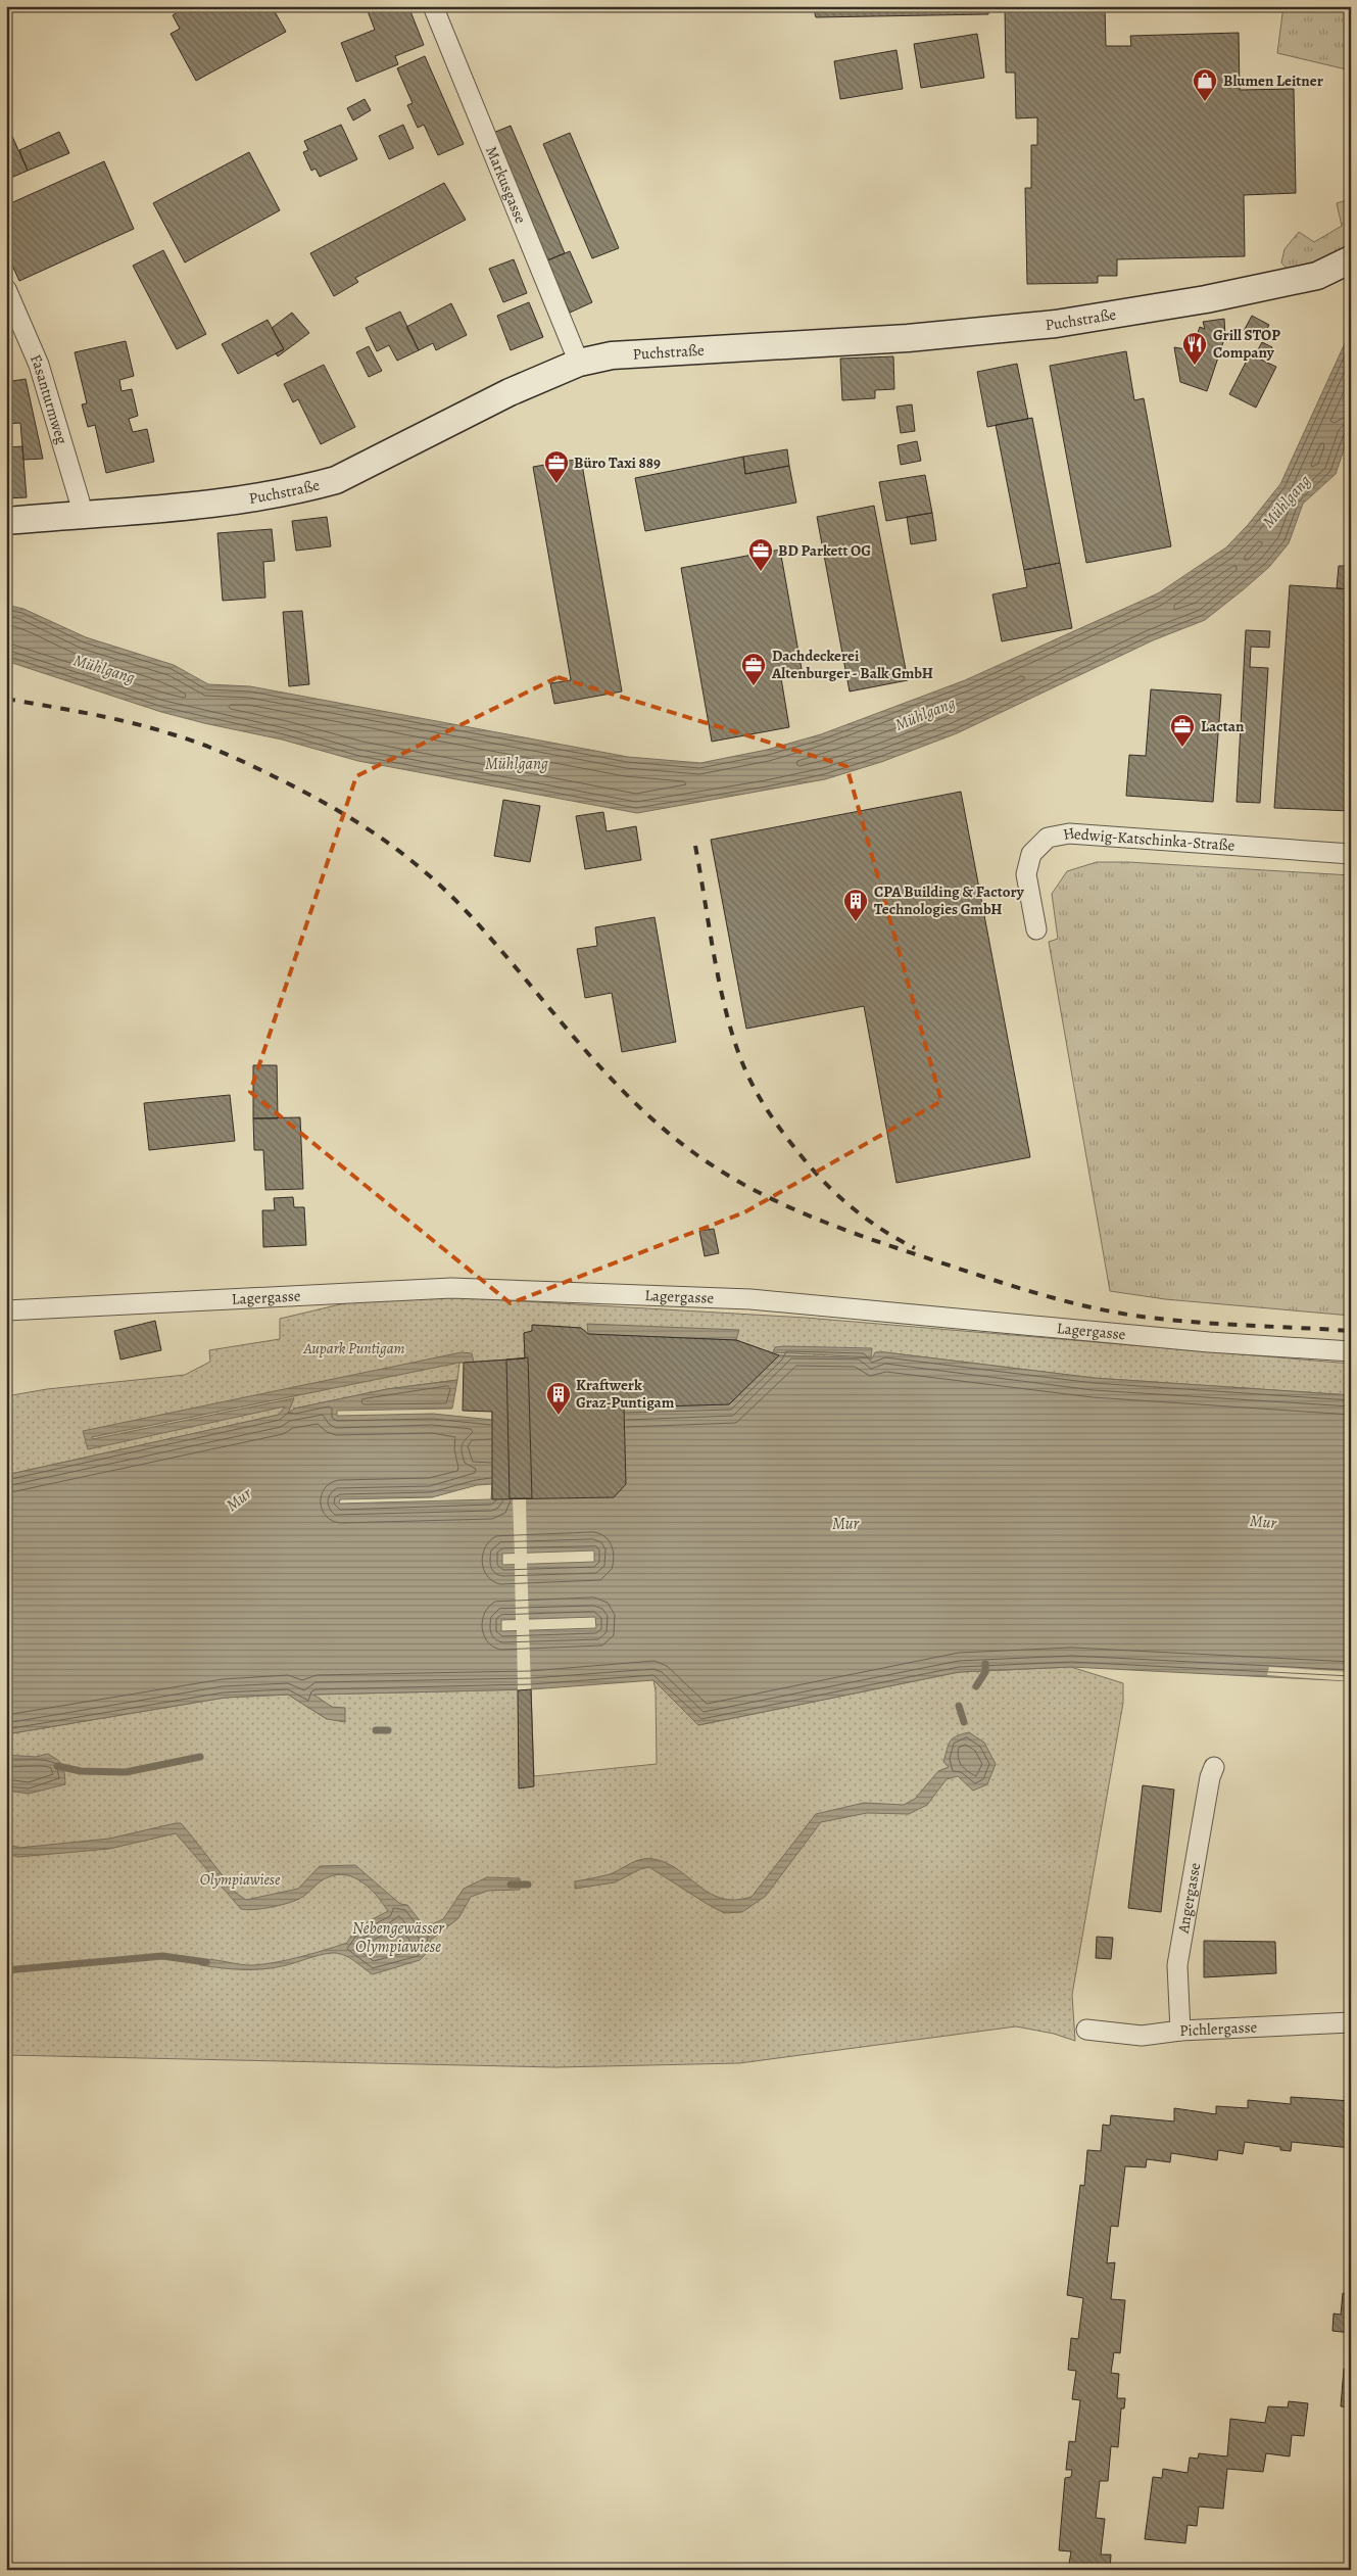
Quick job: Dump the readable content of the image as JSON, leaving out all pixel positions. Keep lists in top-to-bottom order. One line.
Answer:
{"streets":{"main road":["Puchstraße"],"street":["Markusgasse","Fasanturmweg","Hedwig-Katschinka-Straße","Lagergasse","Angergasse","Pichlergasse"]},"crossings":[["Markusgasse","Puchstraße"],["Puchstraße","Fasanturmweg"],["Angergasse","Pichlergasse"]],"water":["Mühlgang","Mur","Nebengewässer Olympiawiese"],"parks":["Aupark Puntigam","Olympiawiese"],"places":{"shop":["Blumen Leitner"],"restaurant":["Grill STOP Company"],"office":["Büro Taxi 889","BD Parkett OG","Dachdeckerei Altenburger - Balk GmbH","Lactan"],"building":["CPA Building & Factory Technologies GmbH","Kraftwerk Graz-Puntigam"]}}
